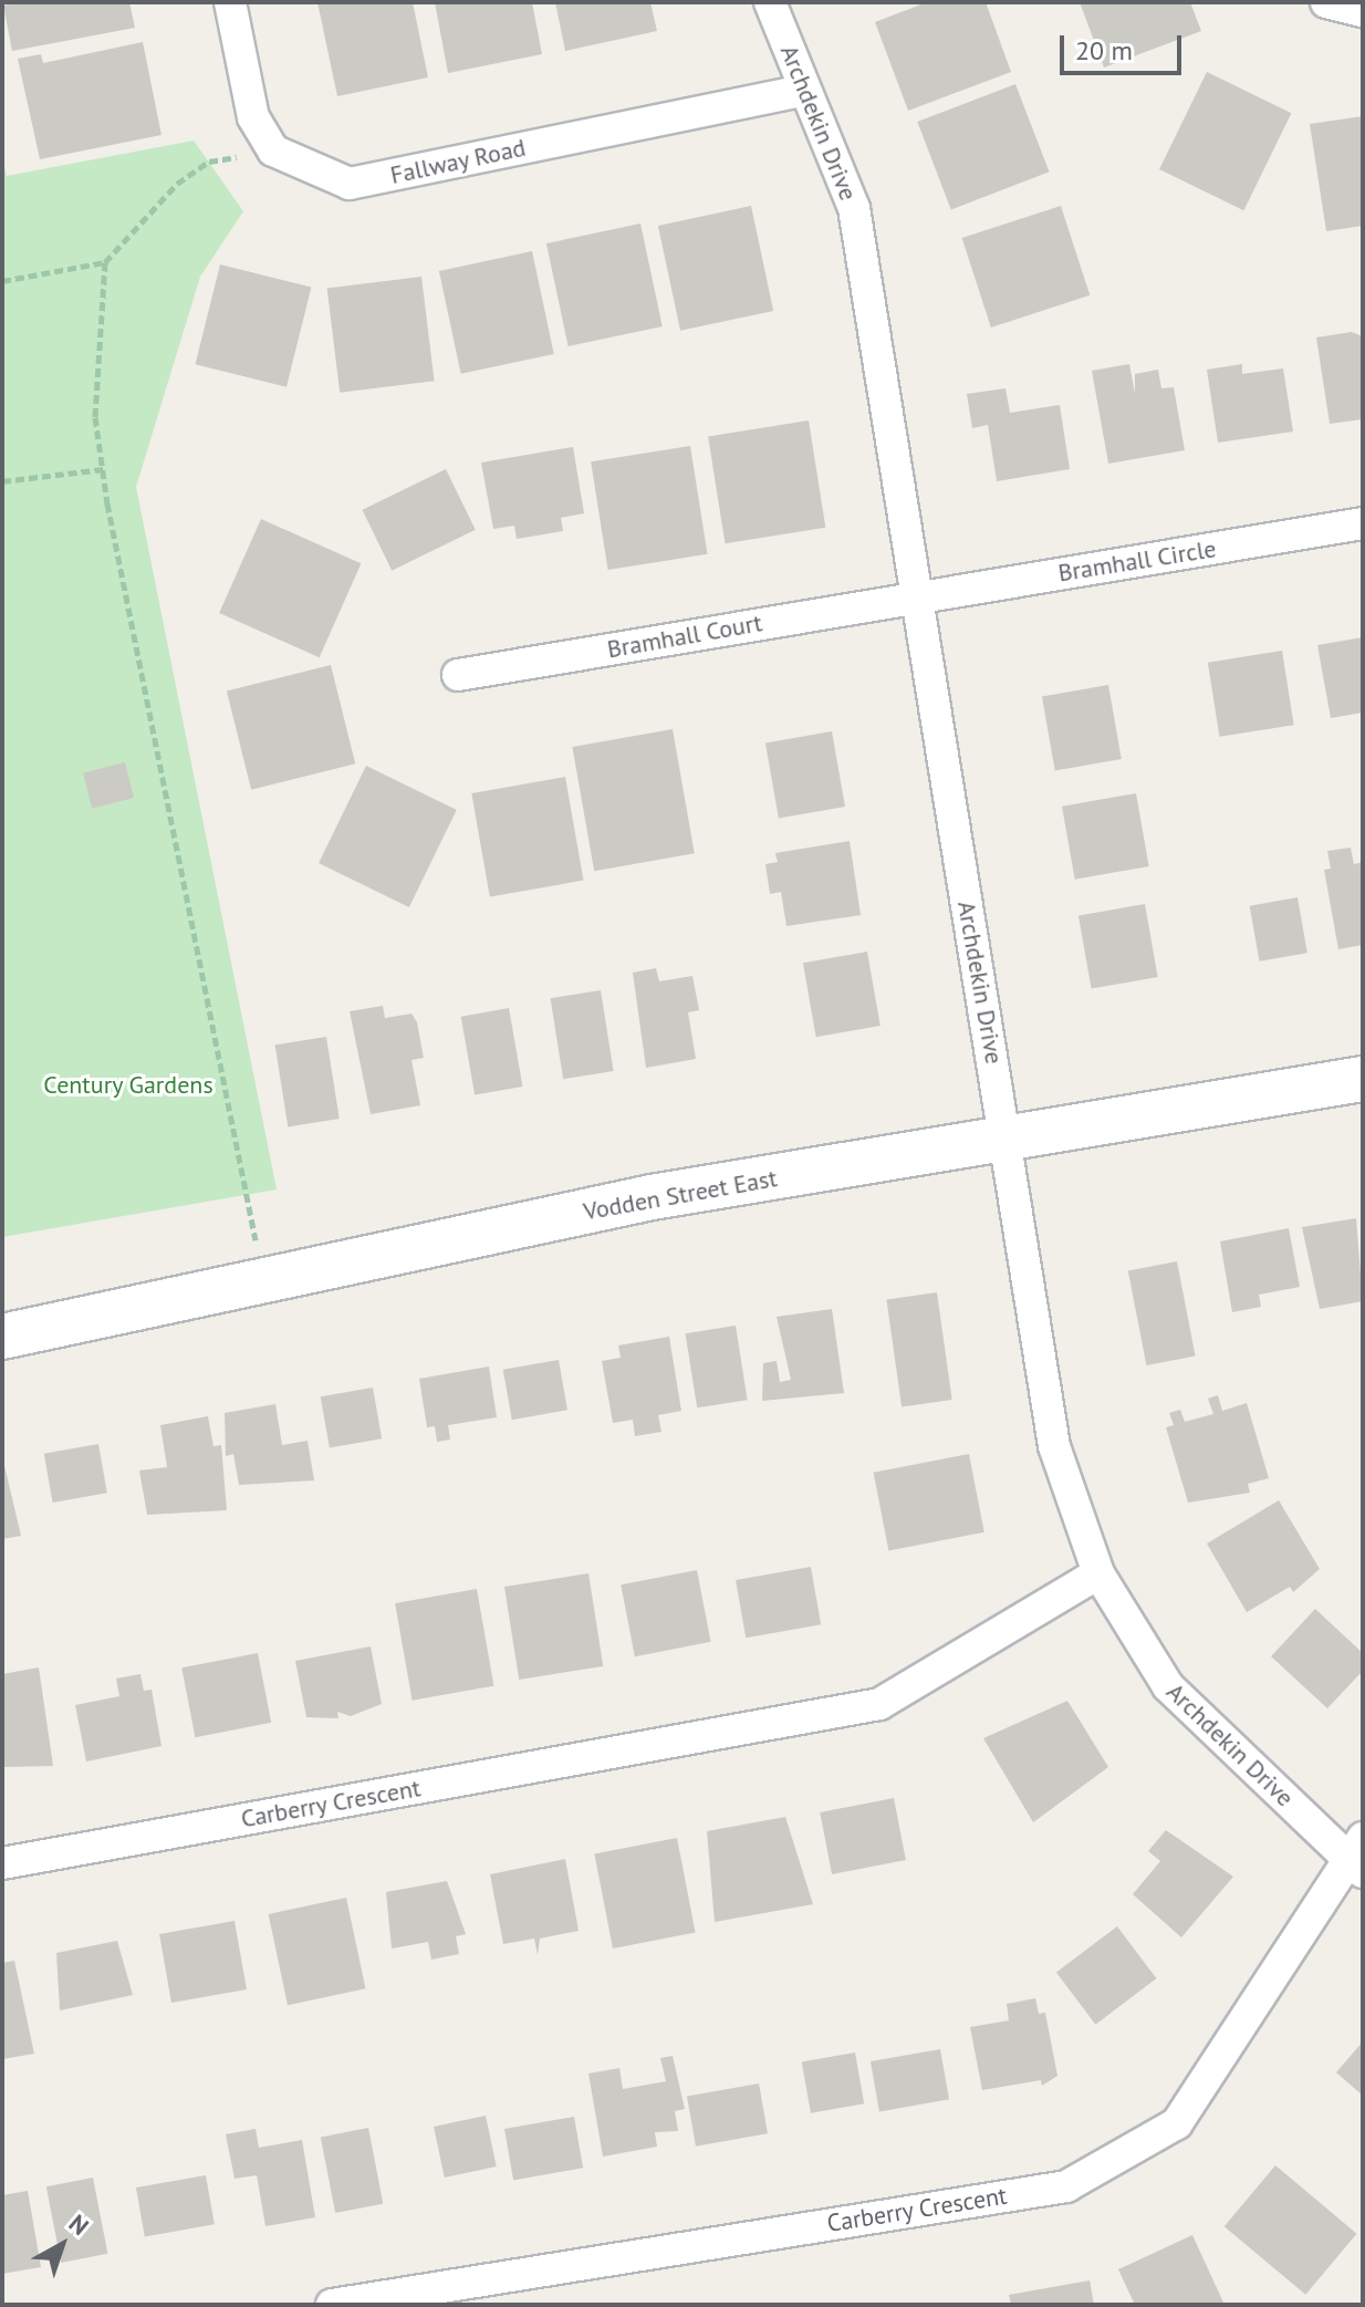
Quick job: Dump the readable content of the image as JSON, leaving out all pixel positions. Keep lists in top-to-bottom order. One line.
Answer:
{"streets":{"street":["Archdekin Drive","Fallway Road","Bramhall Circle","Bramhall Court","Vodden Street East","Carberry Crescent"]},"crossings":[["Archdekin Drive","Fallway Road"],["Archdekin Drive","Bramhall Circle"],["Archdekin Drive","Bramhall Court"],["Archdekin Drive","Vodden Street East"],["Archdekin Drive","Carberry Crescent"],["Bramhall Circle","Bramhall Court"]],"parks":["Century Gardens"],"scale_bar":"20 m","north":"top right"}
